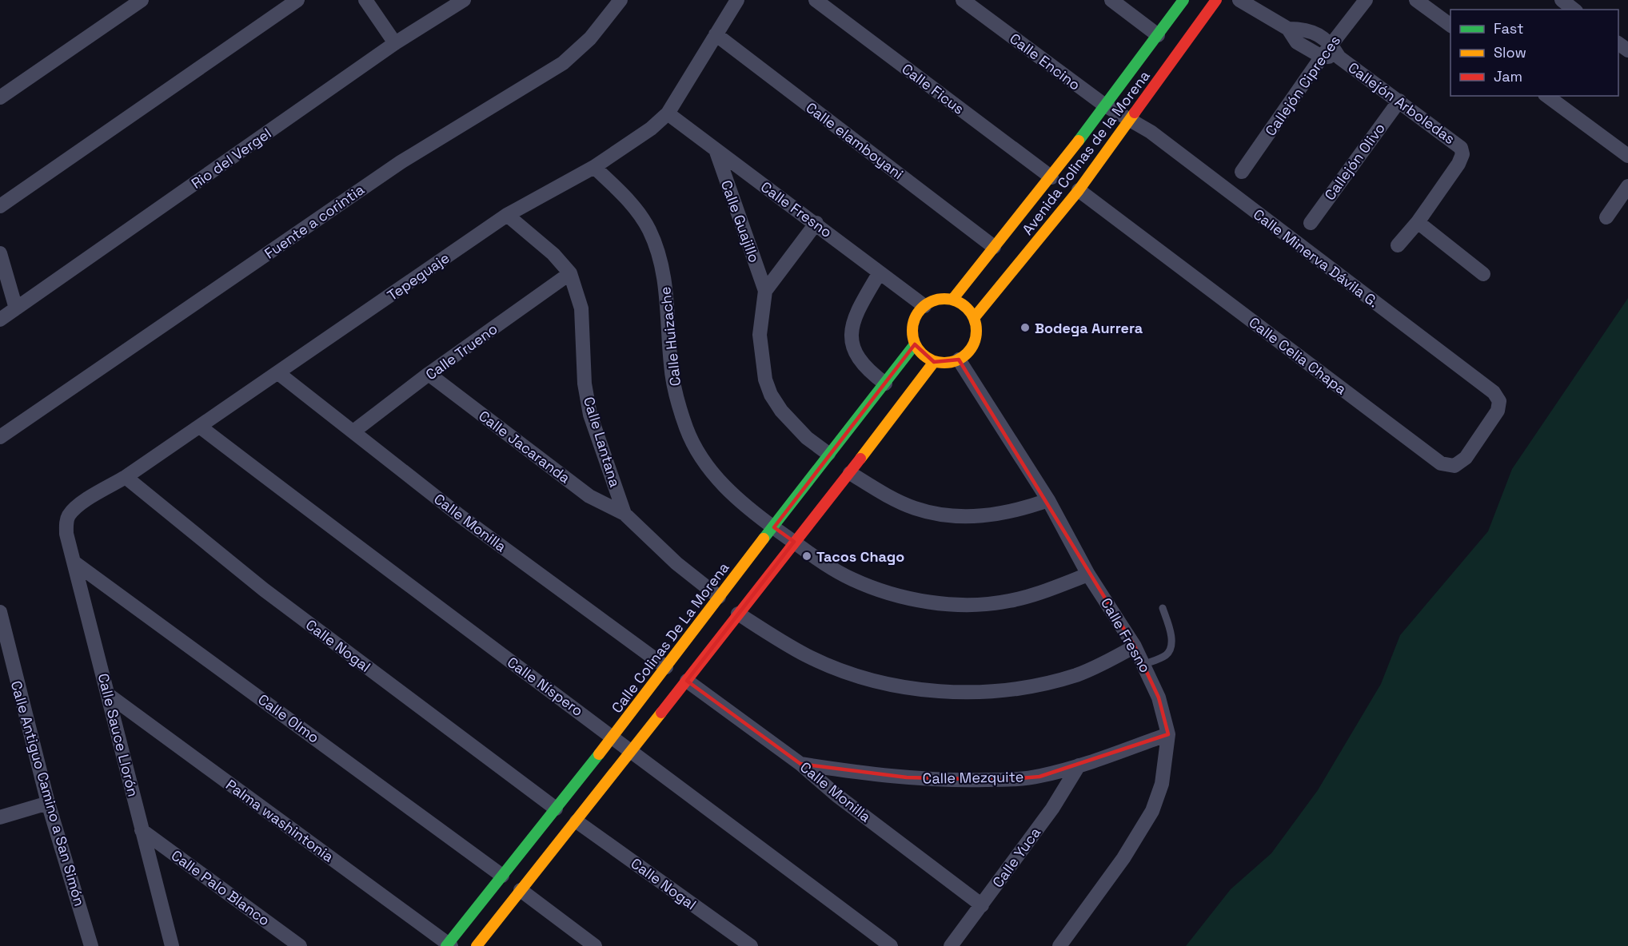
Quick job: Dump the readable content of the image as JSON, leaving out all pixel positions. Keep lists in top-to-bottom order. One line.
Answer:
{"streets":{"street":["Calle Encino","Callejón Cipreces","Calle Ficus","Callejón Arboledas","Calle elamboyani","Avenida Colinas de la Morena","Rio del Vergel","Callejón Olivo","Calle Fresno","Fuente a corintia","Calle Guajillo","Calle Minerva Dávila G.","Tepeguaje","Calle Huizache","Calle Trueno","Calle Celia Chapa","Calle Lantana","Calle Jacaranda","Calle Monilla","Calle Colinas De La Morena","Calle Nogal","Calle Níspero","Calle Olmo","Calle Sauce Llorón","Calle Mezquite","Calle Antiguo Camino a San Simón","Palma washintonia","Calle Yuca","Calle Palo Blanco"]},"crossings":[["Calle Encino","Avenida Colinas de la Morena"],["Calle Encino","Calle Minerva Dávila G."],["Callejón Cipreces","Callejón Arboledas"],["Calle Ficus","Avenida Colinas de la Morena"],["Callejón Arboledas","Callejón Olivo"],["Calle elamboyani","Avenida Colinas de la Morena"],["Calle elamboyani","Tepeguaje"],["Avenida Colinas de la Morena","Calle Fresno"],["Avenida Colinas de la Morena","Calle Minerva Dávila G."],["Avenida Colinas de la Morena","Calle Celia Chapa"],["Avenida Colinas de la Morena","Calle Colinas De La Morena"],["Calle Fresno","Calle Guajillo"],["Calle Fresno","Tepeguaje"],["Calle Fresno","Calle Huizache"],["Calle Fresno","Calle Colinas De La Morena"],["Calle Fresno","Calle Mezquite"],["Calle Guajillo","Calle Colinas De La Morena"],["Calle Minerva Dávila G.","Calle Celia Chapa"],["Tepeguaje","Calle Huizache"],["Tepeguaje","Calle Lantana"],["Tepeguaje","Calle Monilla"],["Tepeguaje","Calle Nogal"],["Tepeguaje","Calle Níspero"],["Tepeguaje","Calle Sauce Llorón"],["Calle Huizache","Calle Colinas De La Morena"],["Calle Trueno","Calle Lantana"],["Calle Trueno","Calle Jacaranda"],["Calle Trueno","Calle Monilla"],["Calle Lantana","Calle Jacaranda"],["Calle Lantana","Calle Colinas De La Morena"],["Calle Monilla","Calle Colinas De La Morena"],["Calle Monilla","Calle Mezquite"],["Calle Monilla","Calle Yuca"],["Calle Colinas De La Morena","Calle Nogal"],["Calle Colinas De La Morena","Calle Níspero"],["Calle Colinas De La Morena","Calle Olmo"],["Calle Colinas De La Morena","Palma washintonia"],["Calle Olmo","Calle Sauce Llorón"],["Calle Sauce Llorón","Palma washintonia"],["Calle Sauce Llorón","Calle Palo Blanco"],["Calle Mezquite","Calle Yuca"]],"places":["Bodega Aurrera","Tacos Chago"],"legend":["Fast","Slow","Jam"]}
